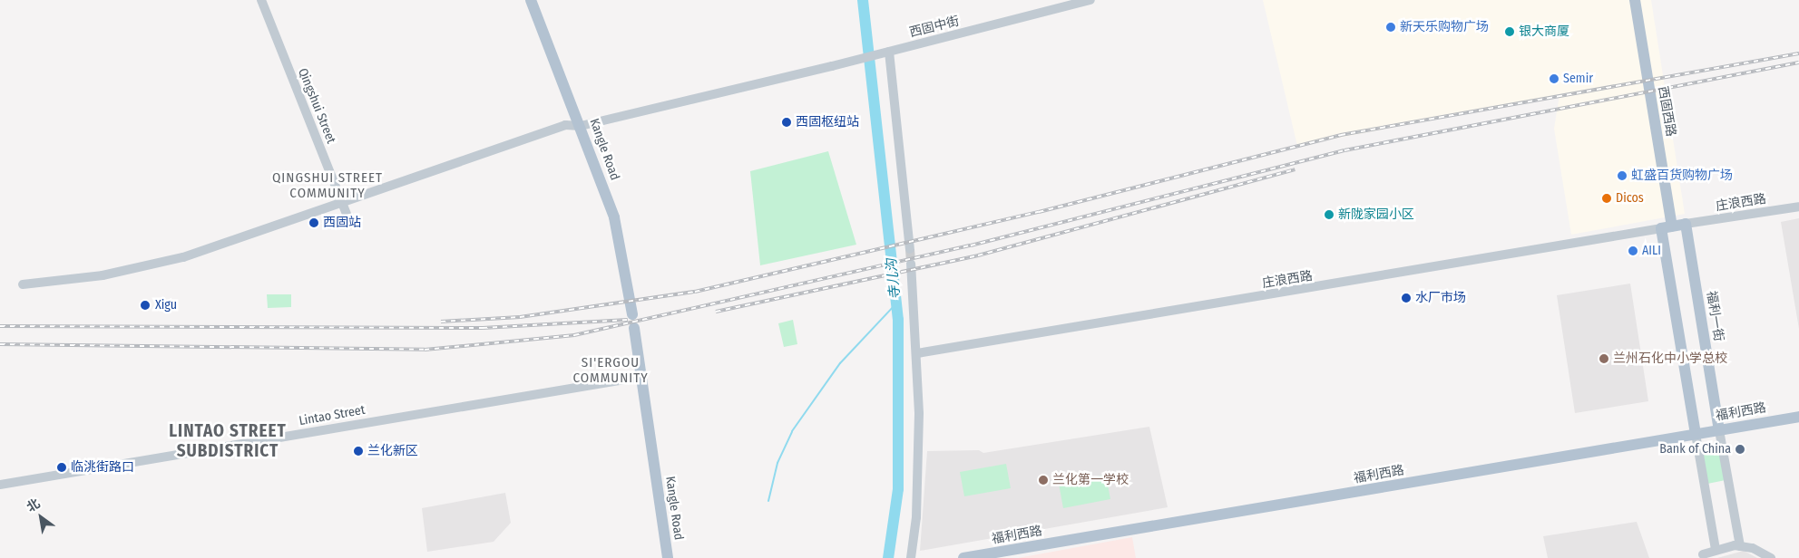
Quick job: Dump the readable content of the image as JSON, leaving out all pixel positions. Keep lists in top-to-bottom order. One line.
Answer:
{"streets":{"main road":["西固西路","Kangle Road","福利一街","福利西路"],"street":["西固中街","Qingshui Street","庄浪西路","Lintao Street"]},"crossings":[["西固中街","Qingshui Street"],["西固中街","Kangle Road"],["西固西路","庄浪西路"],["Kangle Road","Lintao Street"],["庄浪西路","福利一街"],["福利一街","福利西路"]],"districts":["QINGSHUI STREET COMMUNITY","SI'ERGOU COMMUNITY","LINTAO STREET SUBDISTRICT"],"water":["寺儿沟"],"places":["新天乐购物广场","银大商厦","Semir","西固枢纽站","虹盛百货购物广场","Dicos","新陇家园小区","西固站","AILI","水厂市场","Xigu","兰州石化中小学总校","Bank of China","兰化新区","临洮街路口","兰化第一学校"],"north":"top left"}
